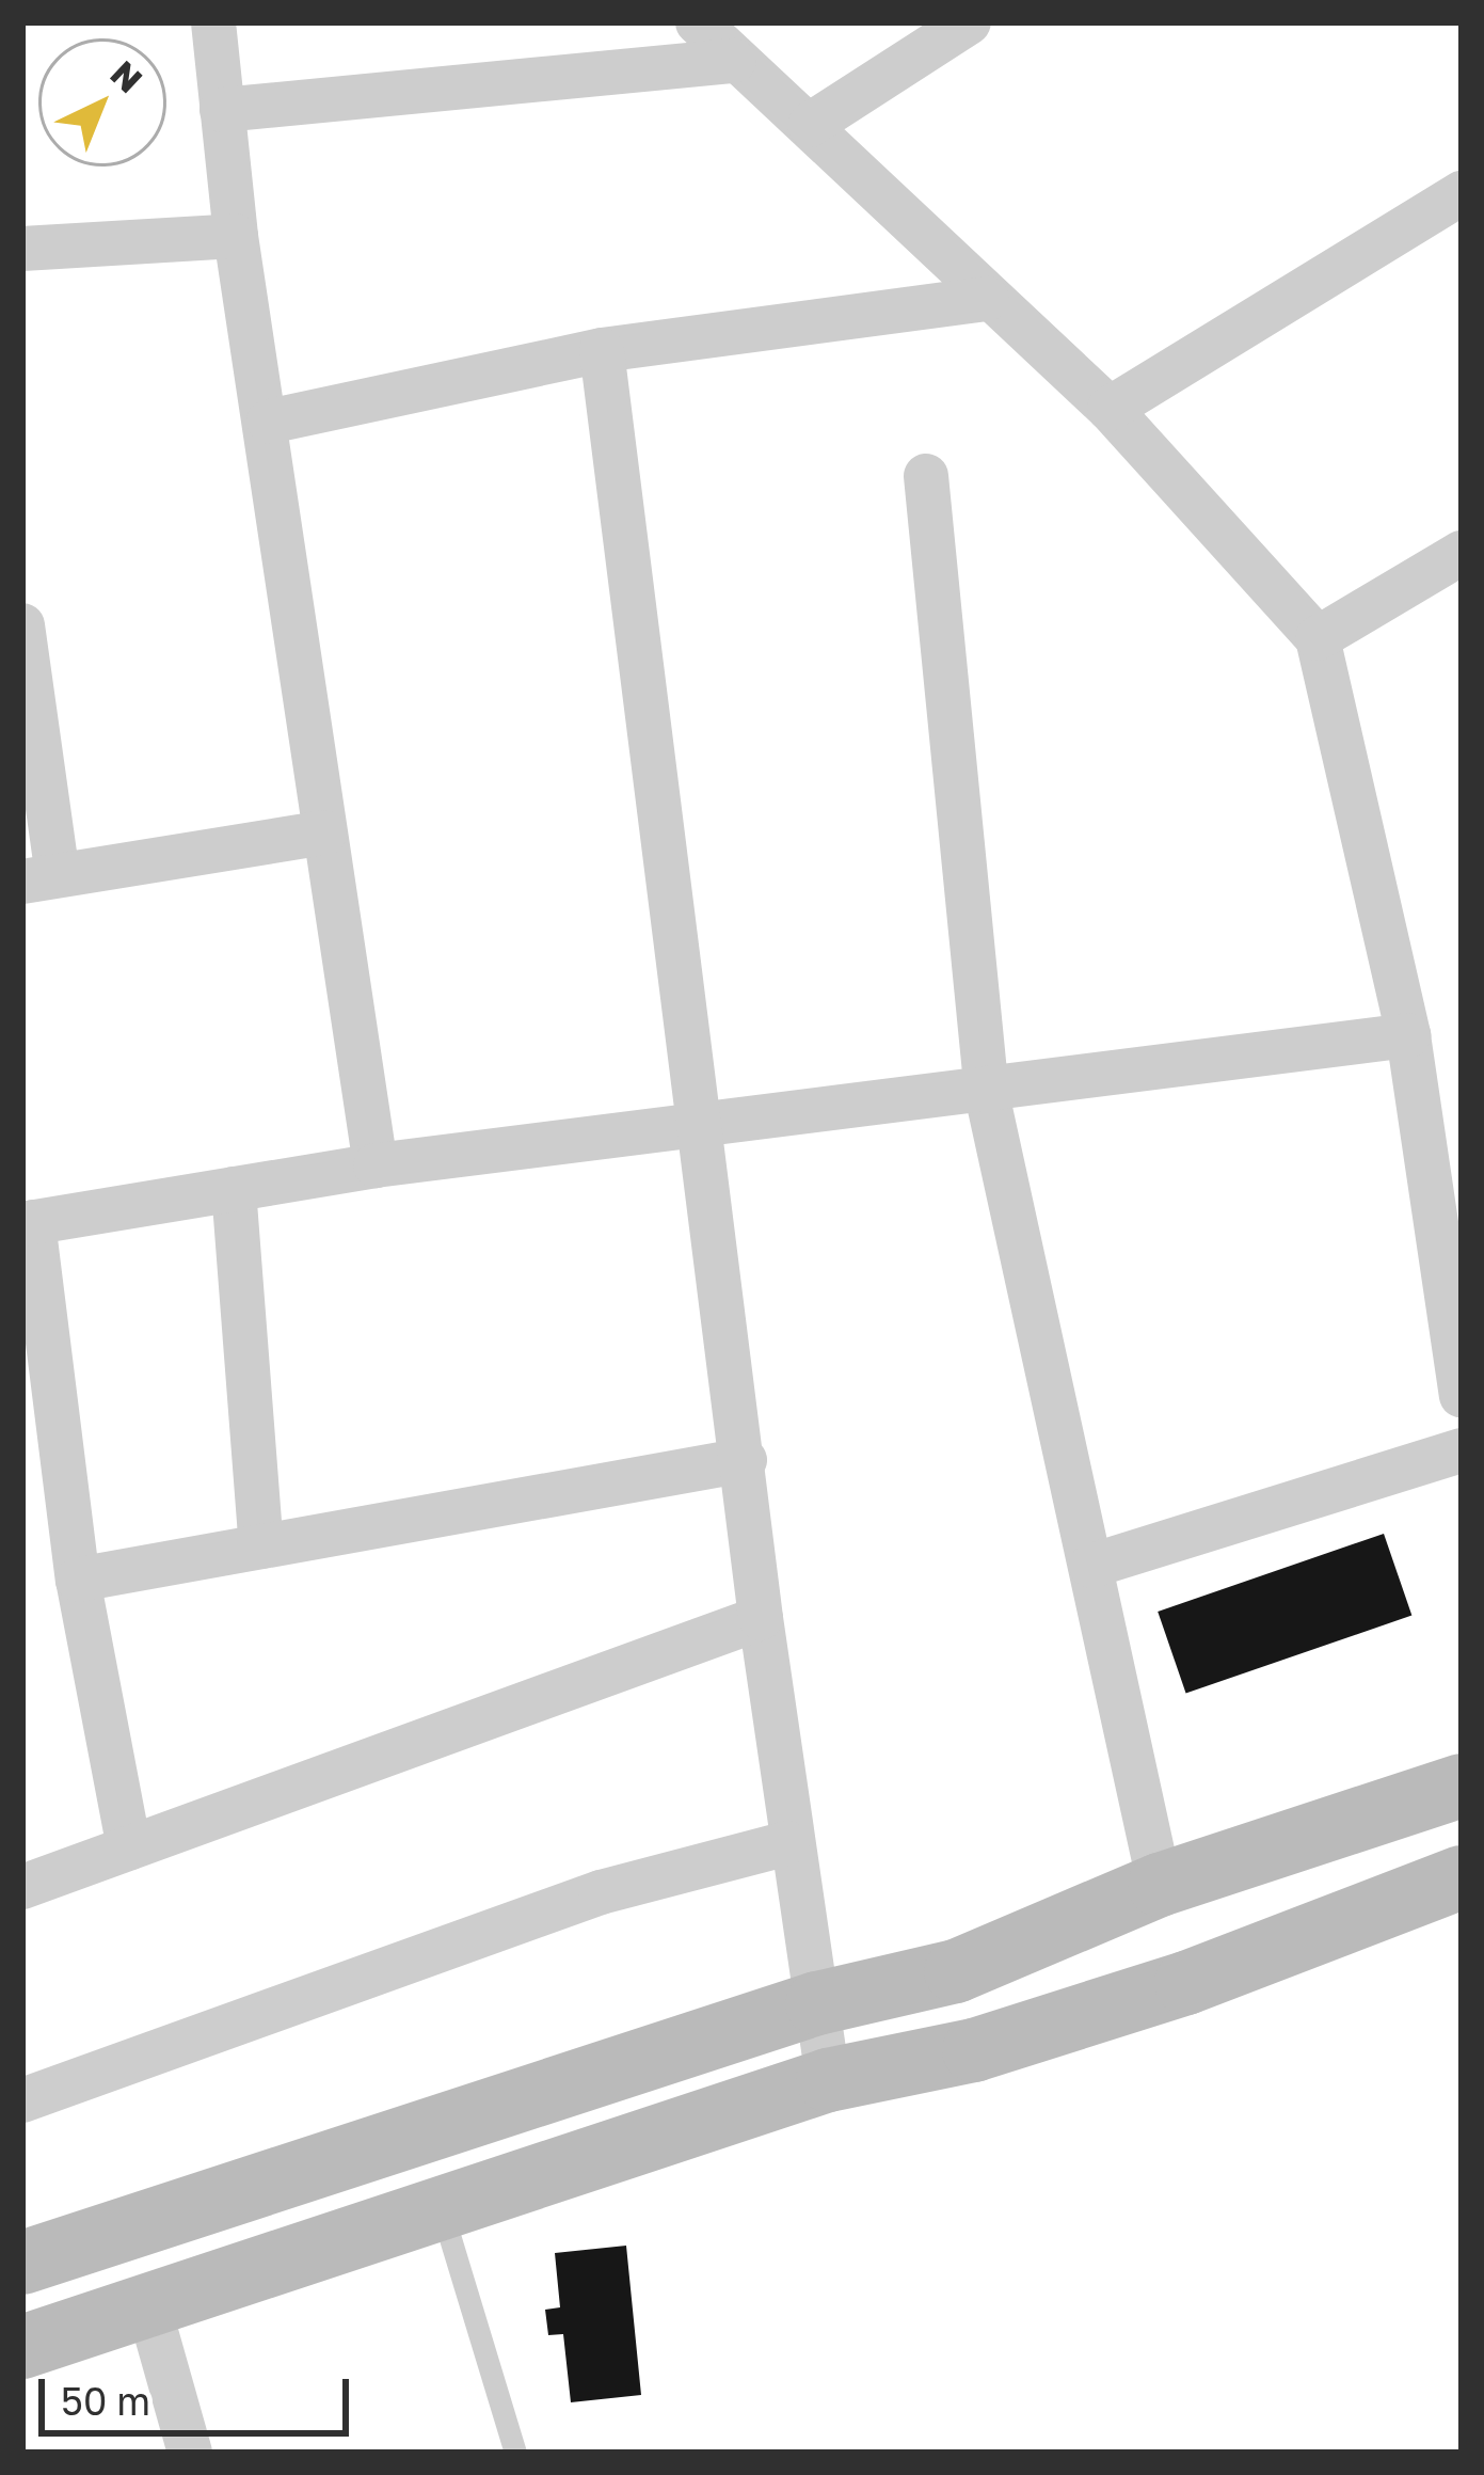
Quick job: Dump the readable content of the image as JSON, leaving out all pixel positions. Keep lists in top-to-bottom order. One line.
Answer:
{"scale_bar":"50 m","north":"top right"}
